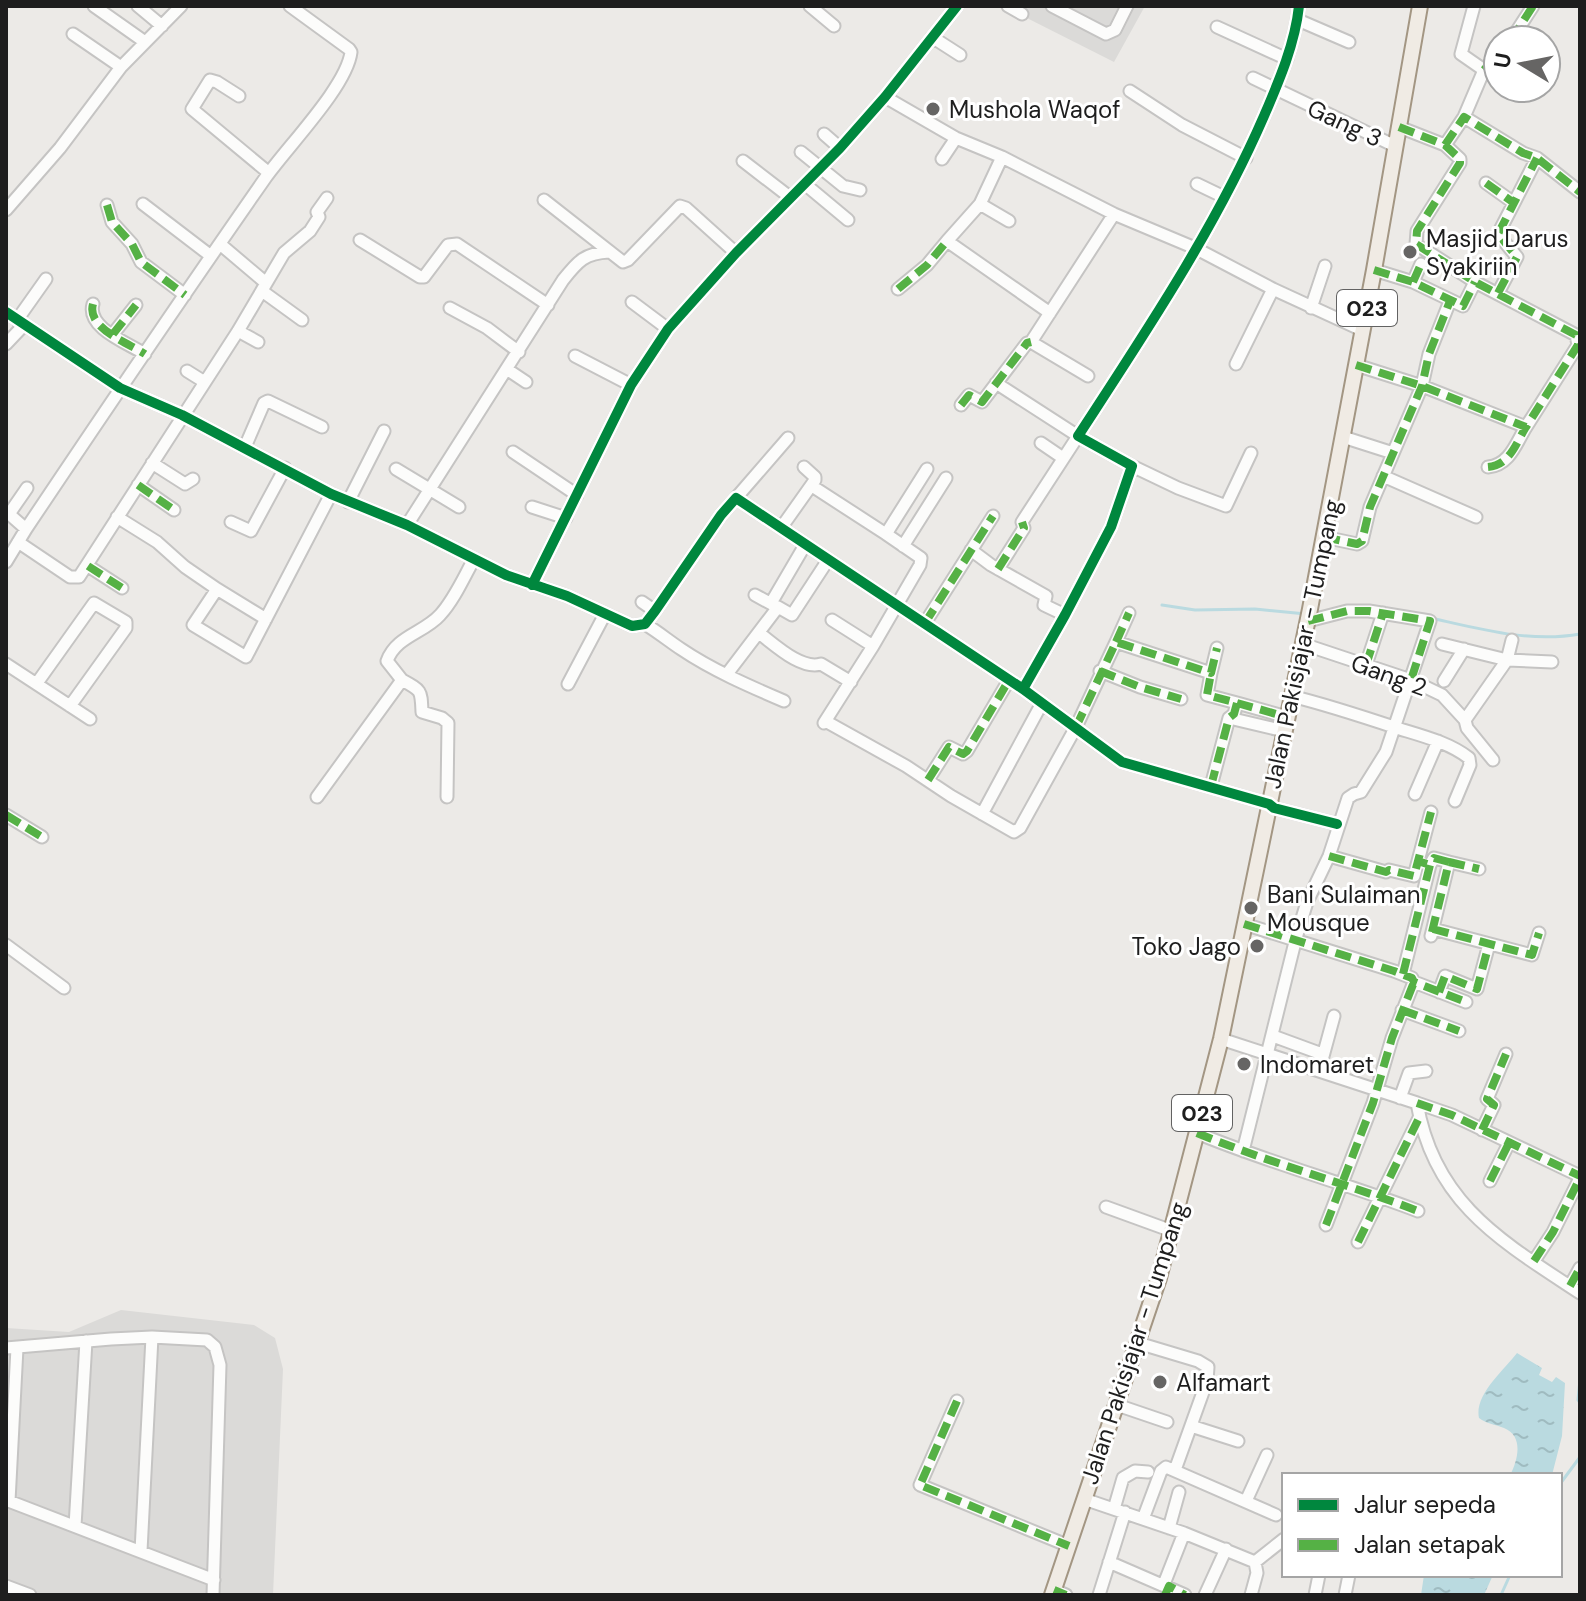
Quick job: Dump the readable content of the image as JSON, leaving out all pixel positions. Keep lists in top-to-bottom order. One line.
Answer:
{"streets":{"main road":["023","Jalan Pakisjajar - Tumpang"],"street":["Gang 3","Gang 2"]},"crossings":[["Gang 3","Jalan Pakisjajar - Tumpang"],["Jalan Pakisjajar - Tumpang","Gang 2"]],"places":["Mushola Waqof","Masjid Darus Syakiriin","Bani Sulaiman Mousque","Toko Jago","Indomaret","Alfamart"],"legend":["Jalur sepeda","Jalan setapak"],"north":"left"}
